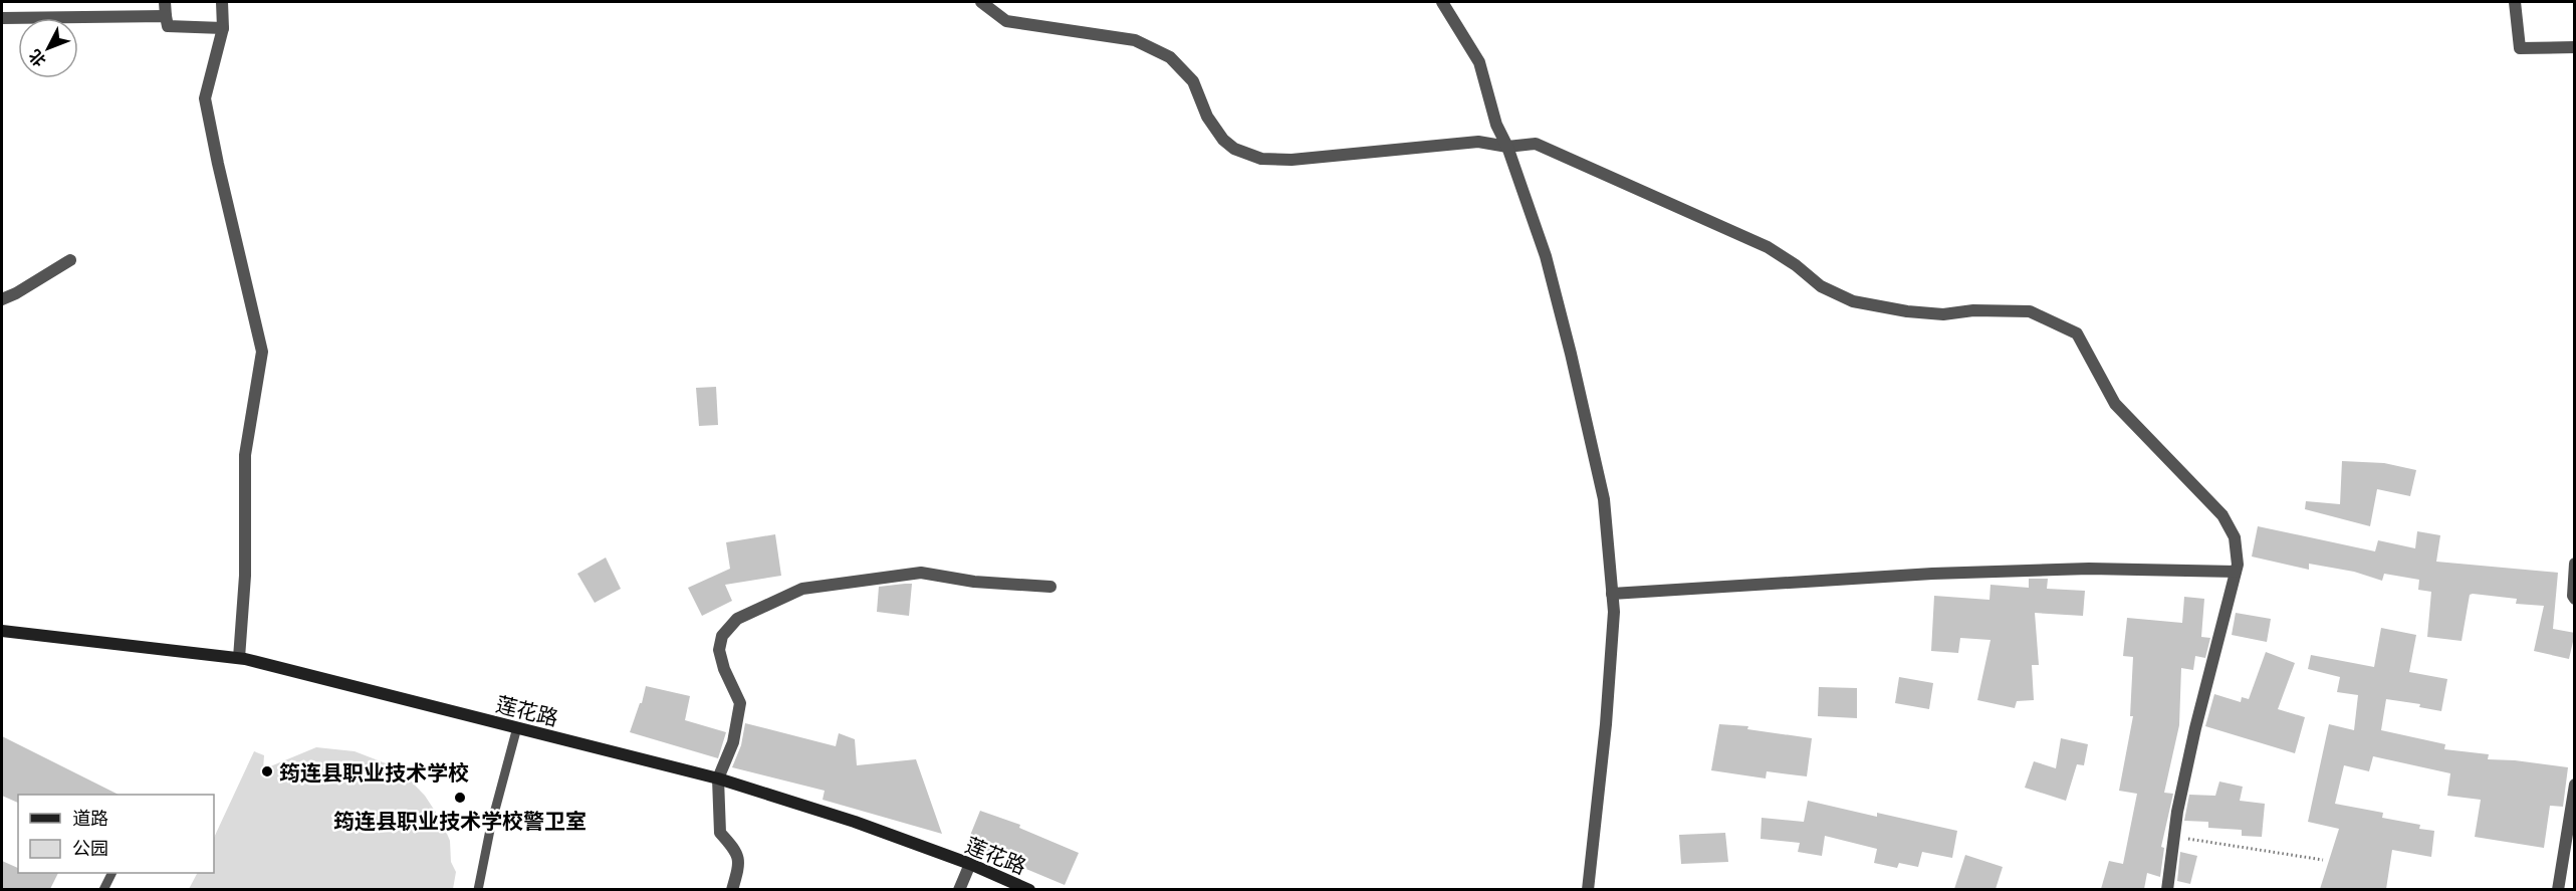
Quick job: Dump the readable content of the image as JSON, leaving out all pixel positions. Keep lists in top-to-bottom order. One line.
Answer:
{"streets":{"main road":["莲花路"]},"places":["筠连县职业技术学校","筠连县职业技术学校警卫室"],"legend":["道路","公园"],"north":"bottom left"}
